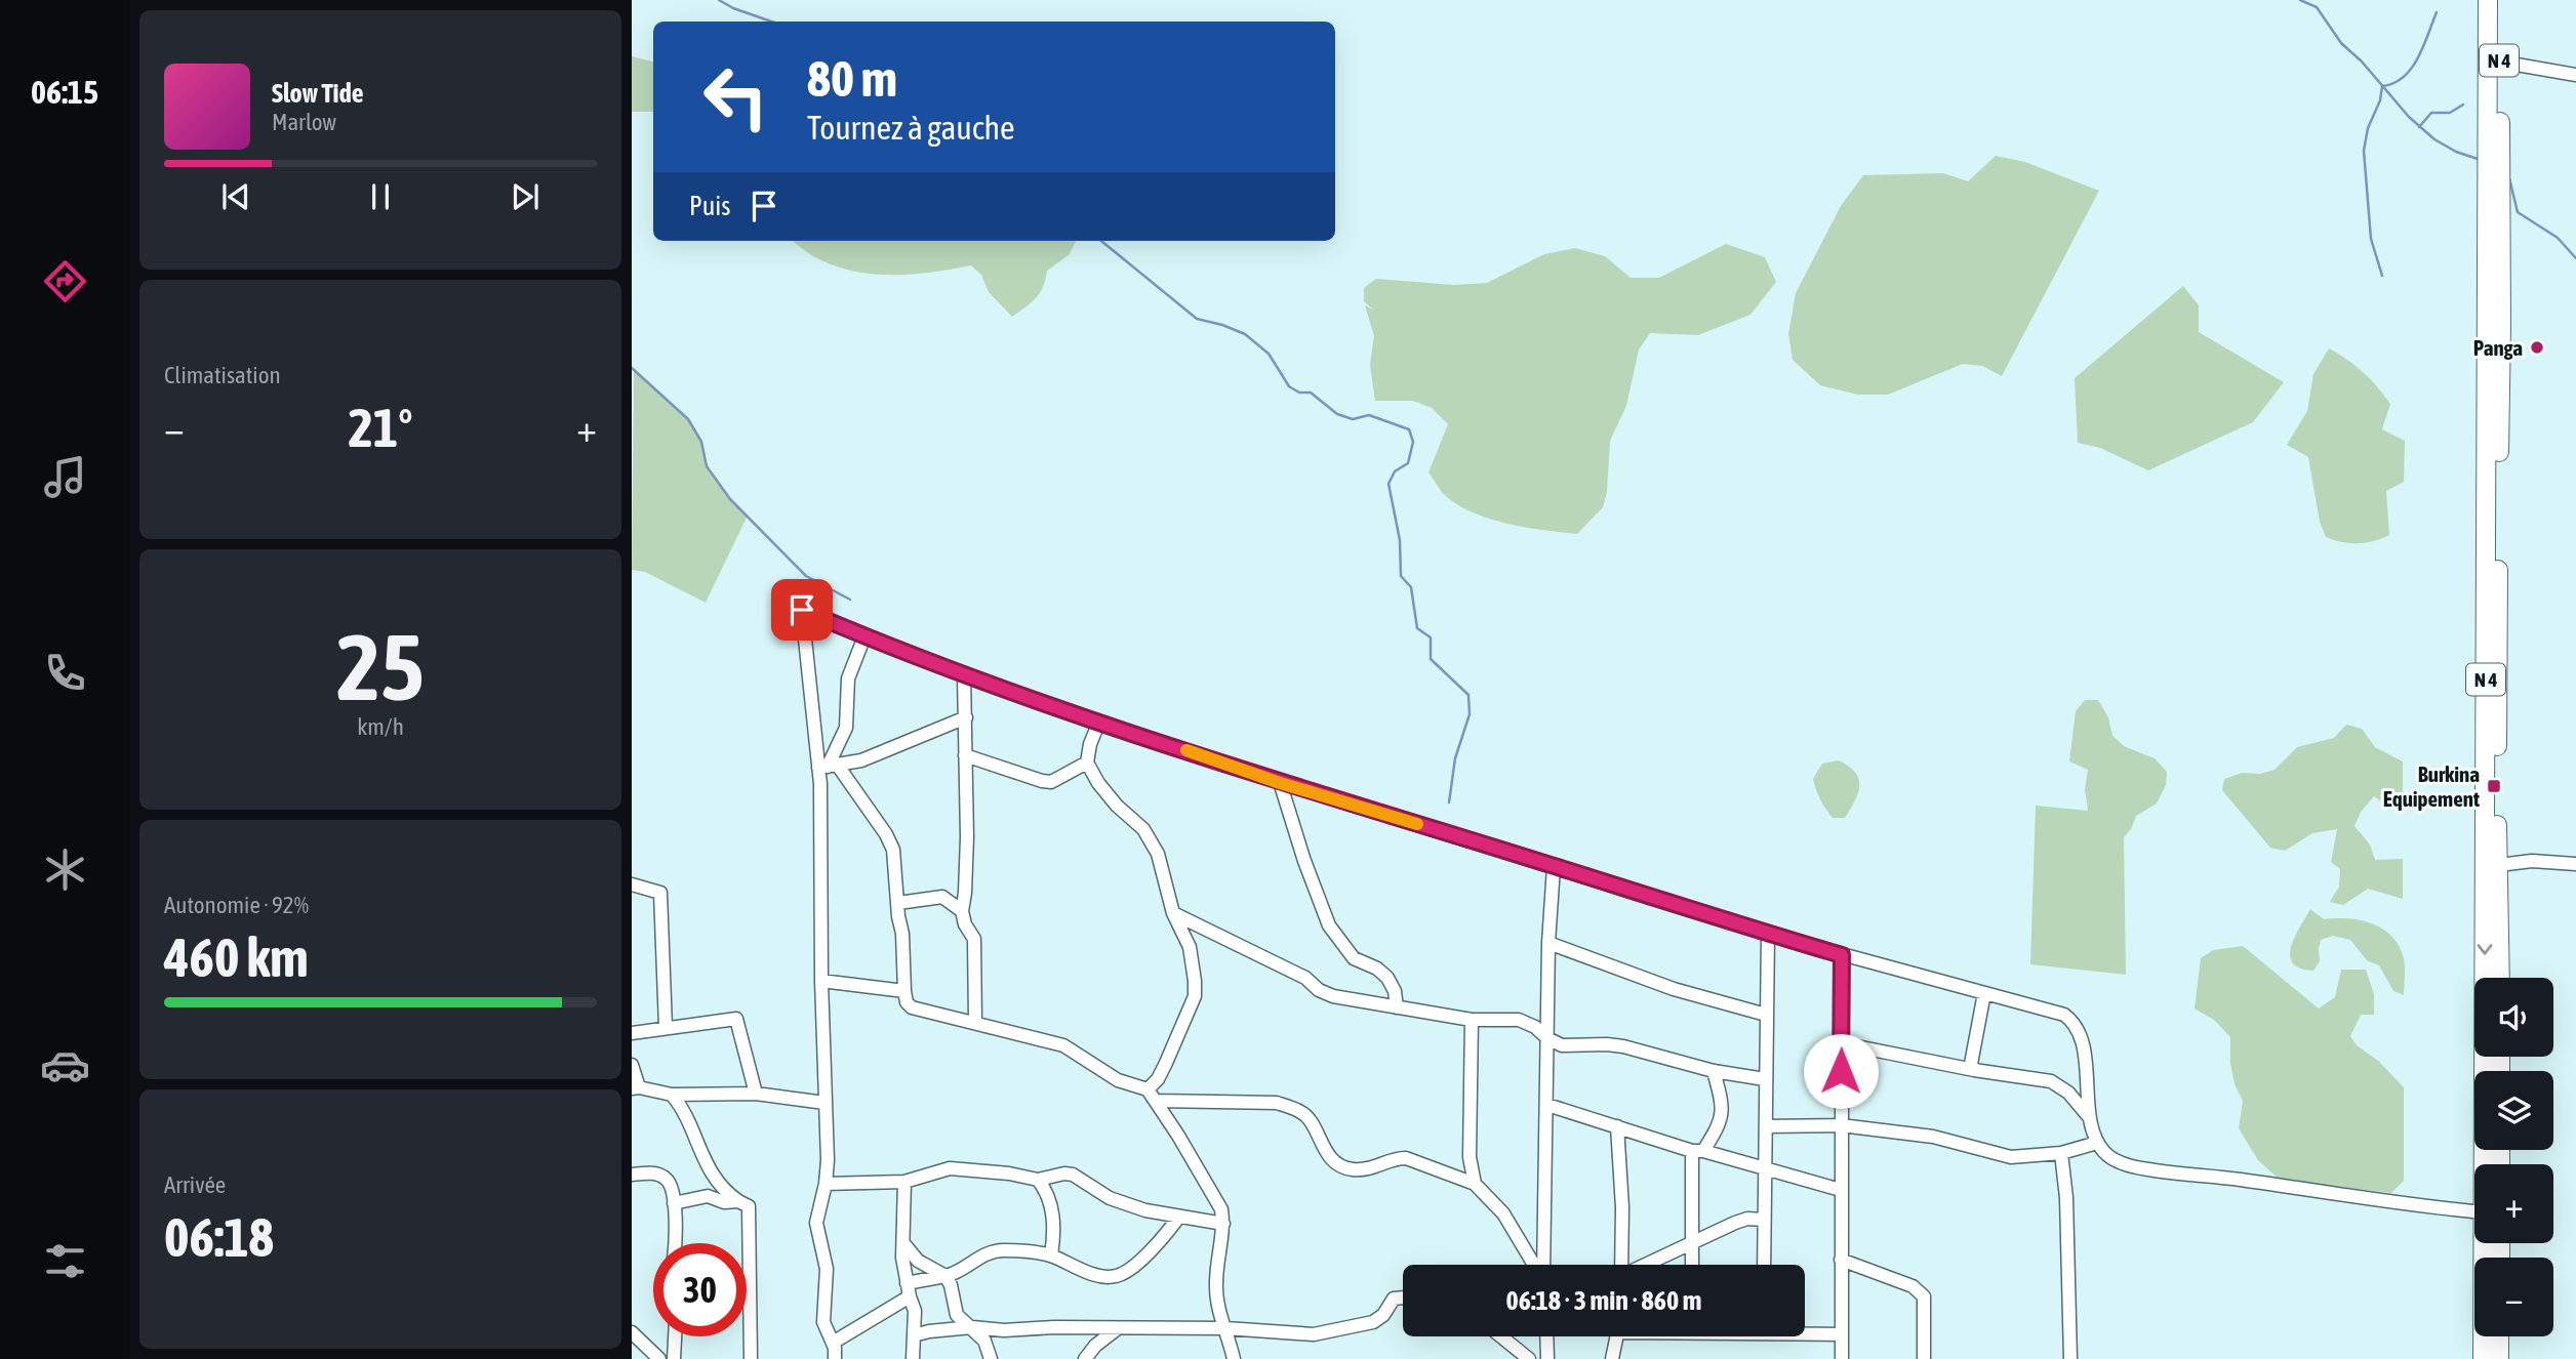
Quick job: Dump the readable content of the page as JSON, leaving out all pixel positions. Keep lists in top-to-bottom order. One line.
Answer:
{"streets":{"highway":["N 4"]},"places":{"other":["Panga"],"transit":["Burkina Equipement"]},"page":{"tabs":"06:15","turn":["80 m","Tournez à gauche"],"song":["Slow Tide","Marlow"],"then":"Puis","tile":["Climatisation",["25","km/h"],["Autonomie · 92%","460 km"],["Arrivée","06:18"]],"heat":["−","21°","+"],"map_buttons":["+","−"],"limit":"30","trip":"06:18 · 3 min · 860 m"}}
